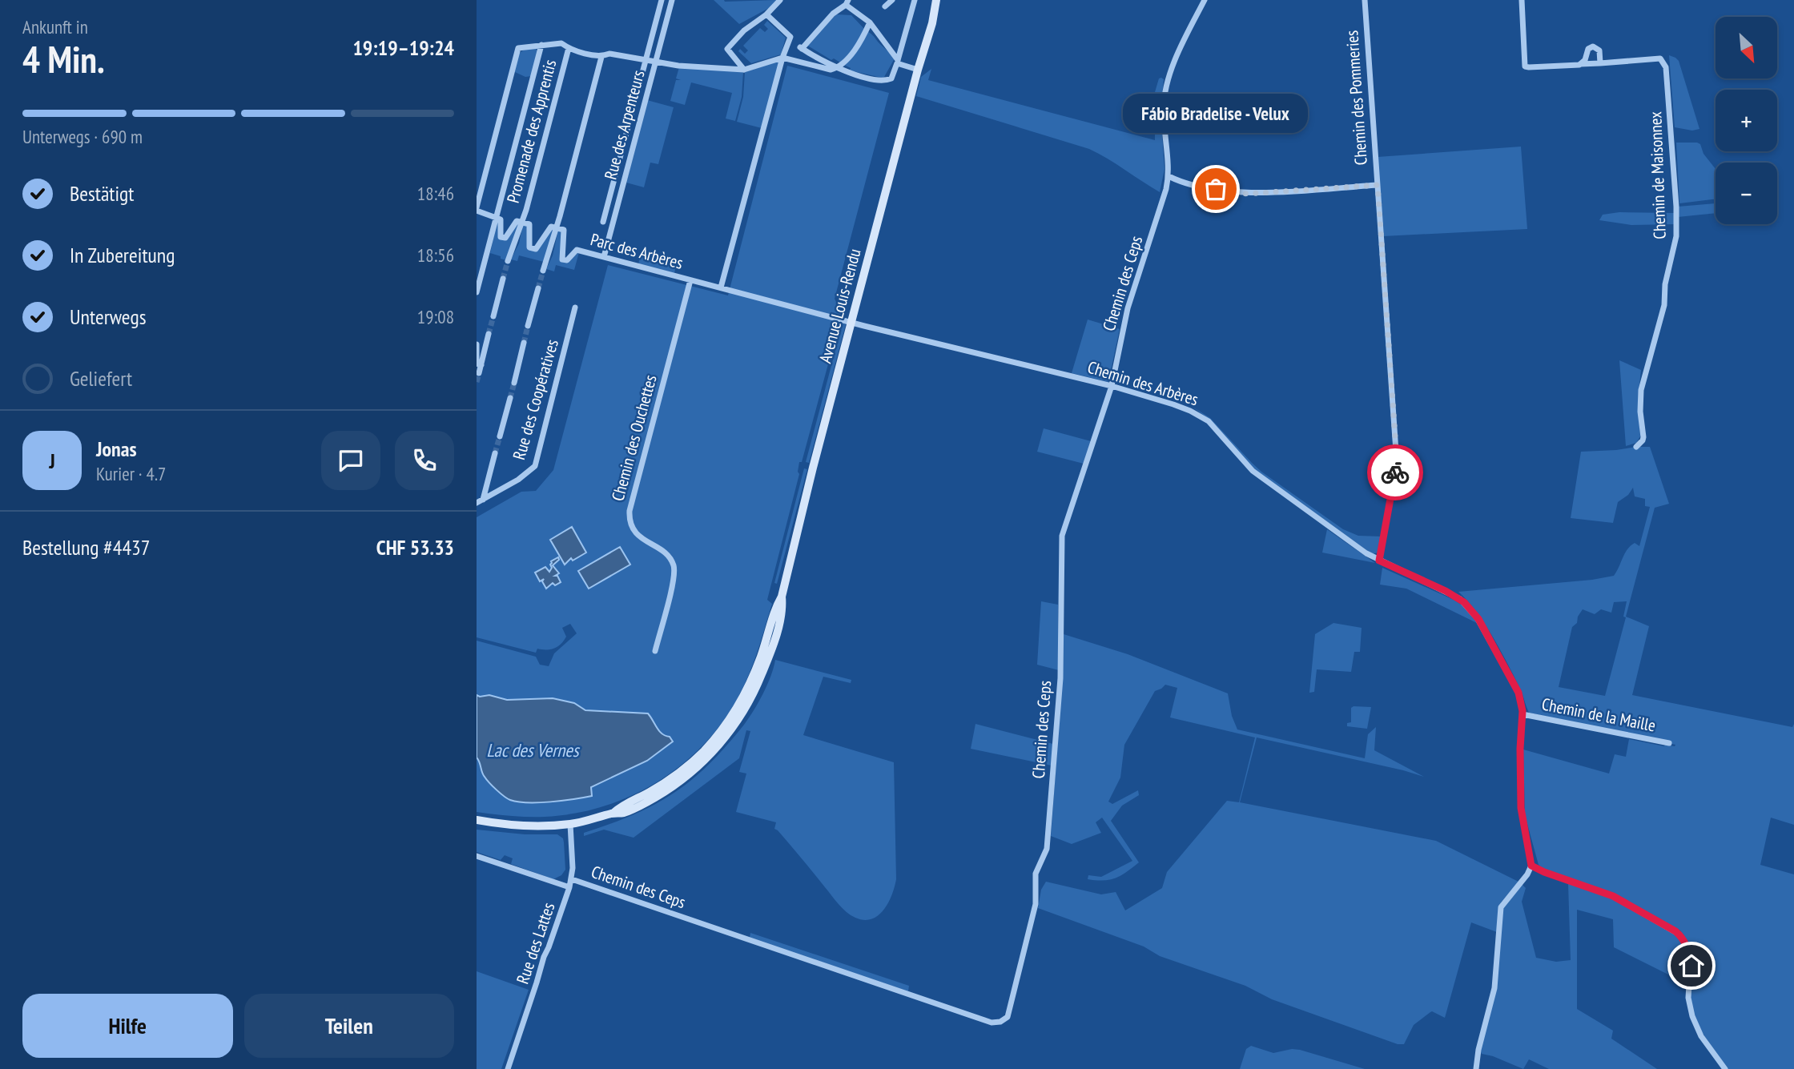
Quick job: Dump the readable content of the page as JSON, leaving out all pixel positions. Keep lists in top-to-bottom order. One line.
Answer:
{"streets":{"main road":["Avenue Louis-Rendu"],"street":["Chemin des Pommeries","Rue des Arpenteurs","Promenade des Apprentis","Chemin de Maisonnex","Parc des Arbères","Chemin des Ceps","Chemin des Arbères","Rue des Coopératives","Chemin des Ouchettes","Chemin de la Maille","Rue des Lattes"]},"crossings":[["Chemin des Pommeries","Chemin des Arbères"],["Chemin des Pommeries","Chemin de la Maille"],["Rue des Arpenteurs","Parc des Arbères"],["Parc des Arbères","Avenue Louis-Rendu"],["Parc des Arbères","Chemin des Arbères"],["Parc des Arbères","Chemin des Ouchettes"],["Chemin des Ceps","Chemin des Arbères"],["Chemin des Ceps","Rue des Lattes"],["Avenue Louis-Rendu","Chemin des Arbères"],["Avenue Louis-Rendu","Rue des Lattes"],["Chemin des Arbères","Chemin de la Maille"]],"water":["Lac des Vernes"],"places":["Fábio Bradelise - Velux"],"north":"bottom right","page":{"heading":["4 Min.","Ankunft in","19:19–19:24"],"panel":["Jonas","Kurier · 4.7","Bestellung #4437","CHF 53.33"],"map_buttons":["+","−"],"bubble":"Fábio Bradelise - Velux","bar":"Unterwegs · 690 m","list":[["Bestätigt","18:46"],["In Zubereitung","18:56"],["Unterwegs","19:08"],"Geliefert"],"round":"J","buttons":["Hilfe","Teilen"]}}
